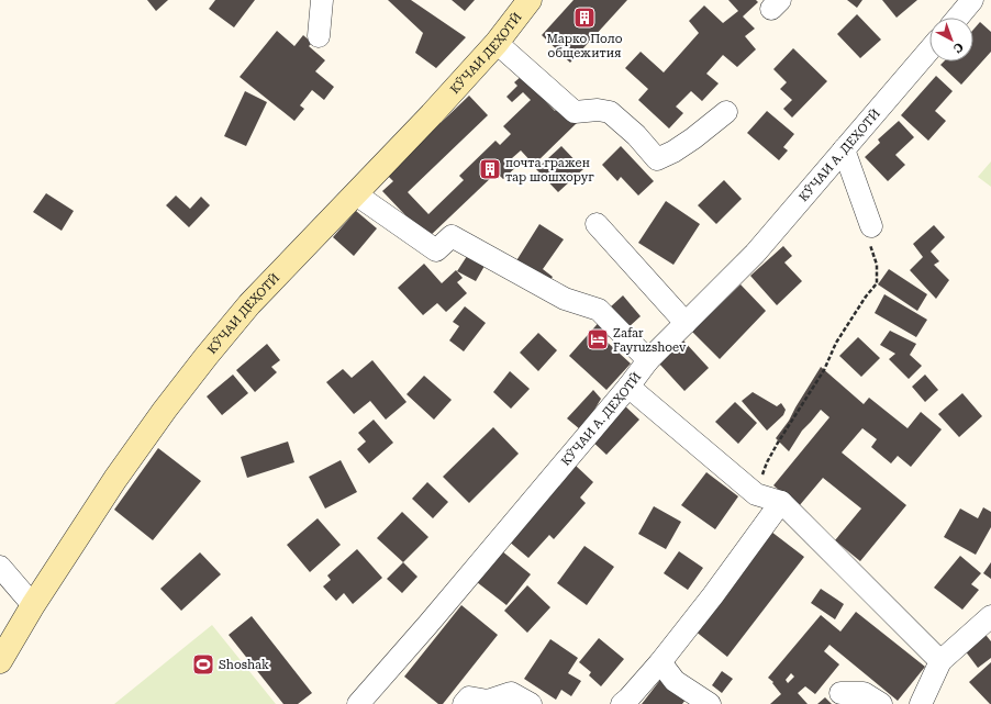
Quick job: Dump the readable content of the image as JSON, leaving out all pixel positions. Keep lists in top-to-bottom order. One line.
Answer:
{"streets":{"main road":["КӮЧАИ ДЕҲОТӢ"],"street":["КӮЧАИ А. ДЕҲОТӢ"]},"places":{"building":["Марко Поло общежития","почта гражен тар шошхоруг"],"hotel":["Zafar Fayruzshoev"],"sports":["Shoshak"]},"north":"bottom right"}
